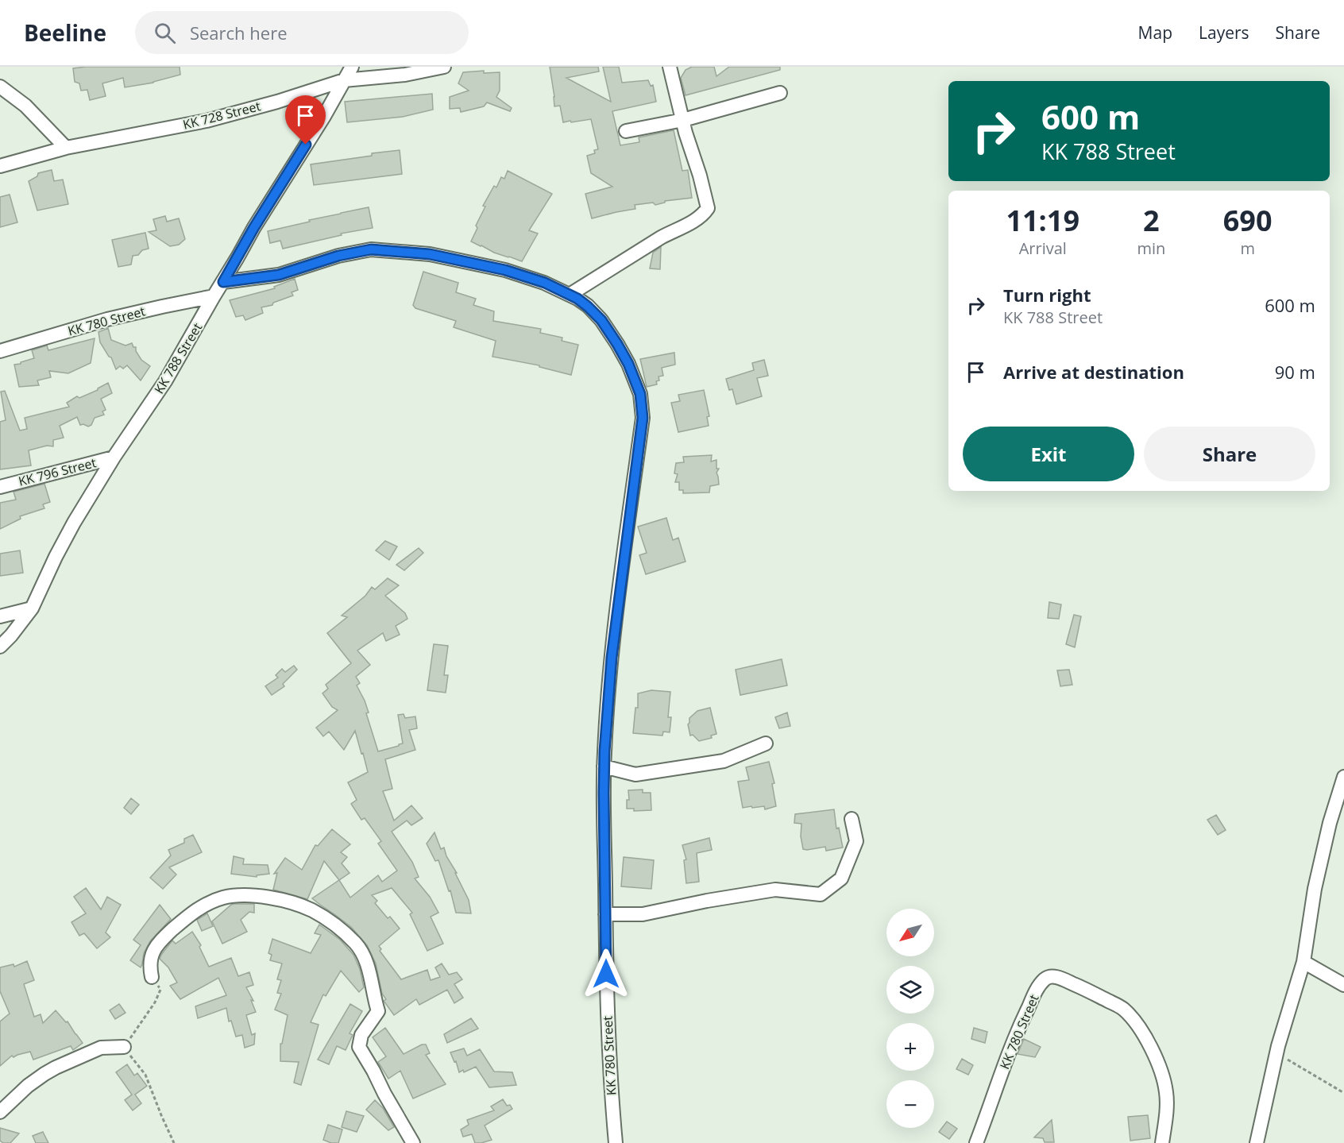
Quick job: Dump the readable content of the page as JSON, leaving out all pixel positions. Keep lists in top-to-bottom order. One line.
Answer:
{"streets":{"street":["KK 728 Street","KK 780 Street","KK 788 Street","KK 796 Street"]},"crossings":[["KK 728 Street","KK 788 Street"],["KK 780 Street","KK 788 Street"],["KK 788 Street","KK 796 Street"]],"north":"bottom left","page":{"header":"Beeline","search":"Search here","nav":["Map","Layers","Share"],"turn":["600 m","KK 788 Street"],"eta":["11:19","Arrival","2","min","690","m"],"list":[{"name":"Turn right","note":"KK 788 Street","value":"600 m"},{"name":"Arrive at destination","value":"90 m"}],"buttons":["Exit","Share"],"map_buttons":["+","−"]}}
